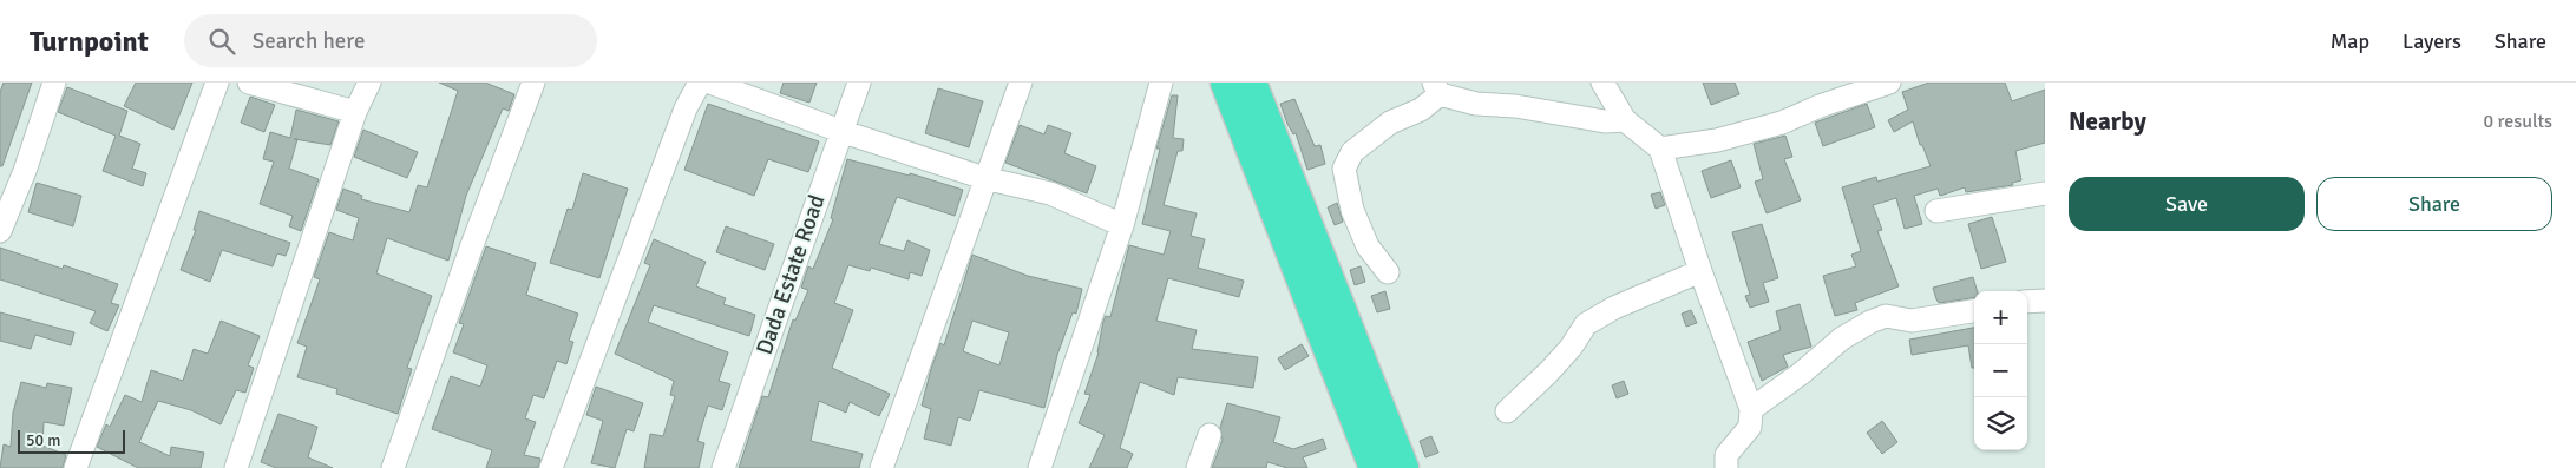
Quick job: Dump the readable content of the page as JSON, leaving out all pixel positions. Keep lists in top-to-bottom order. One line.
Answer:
{"streets":{"street":["Dada Estate Road"]},"scale_bar":"50 m","page":{"header":"Turnpoint","search":"Search here","nav":["Map","Layers","Share"],"heading":["Nearby","0 results"],"buttons":["Save","Share"],"map_buttons":["+","−"],"scale":"50 m"}}
